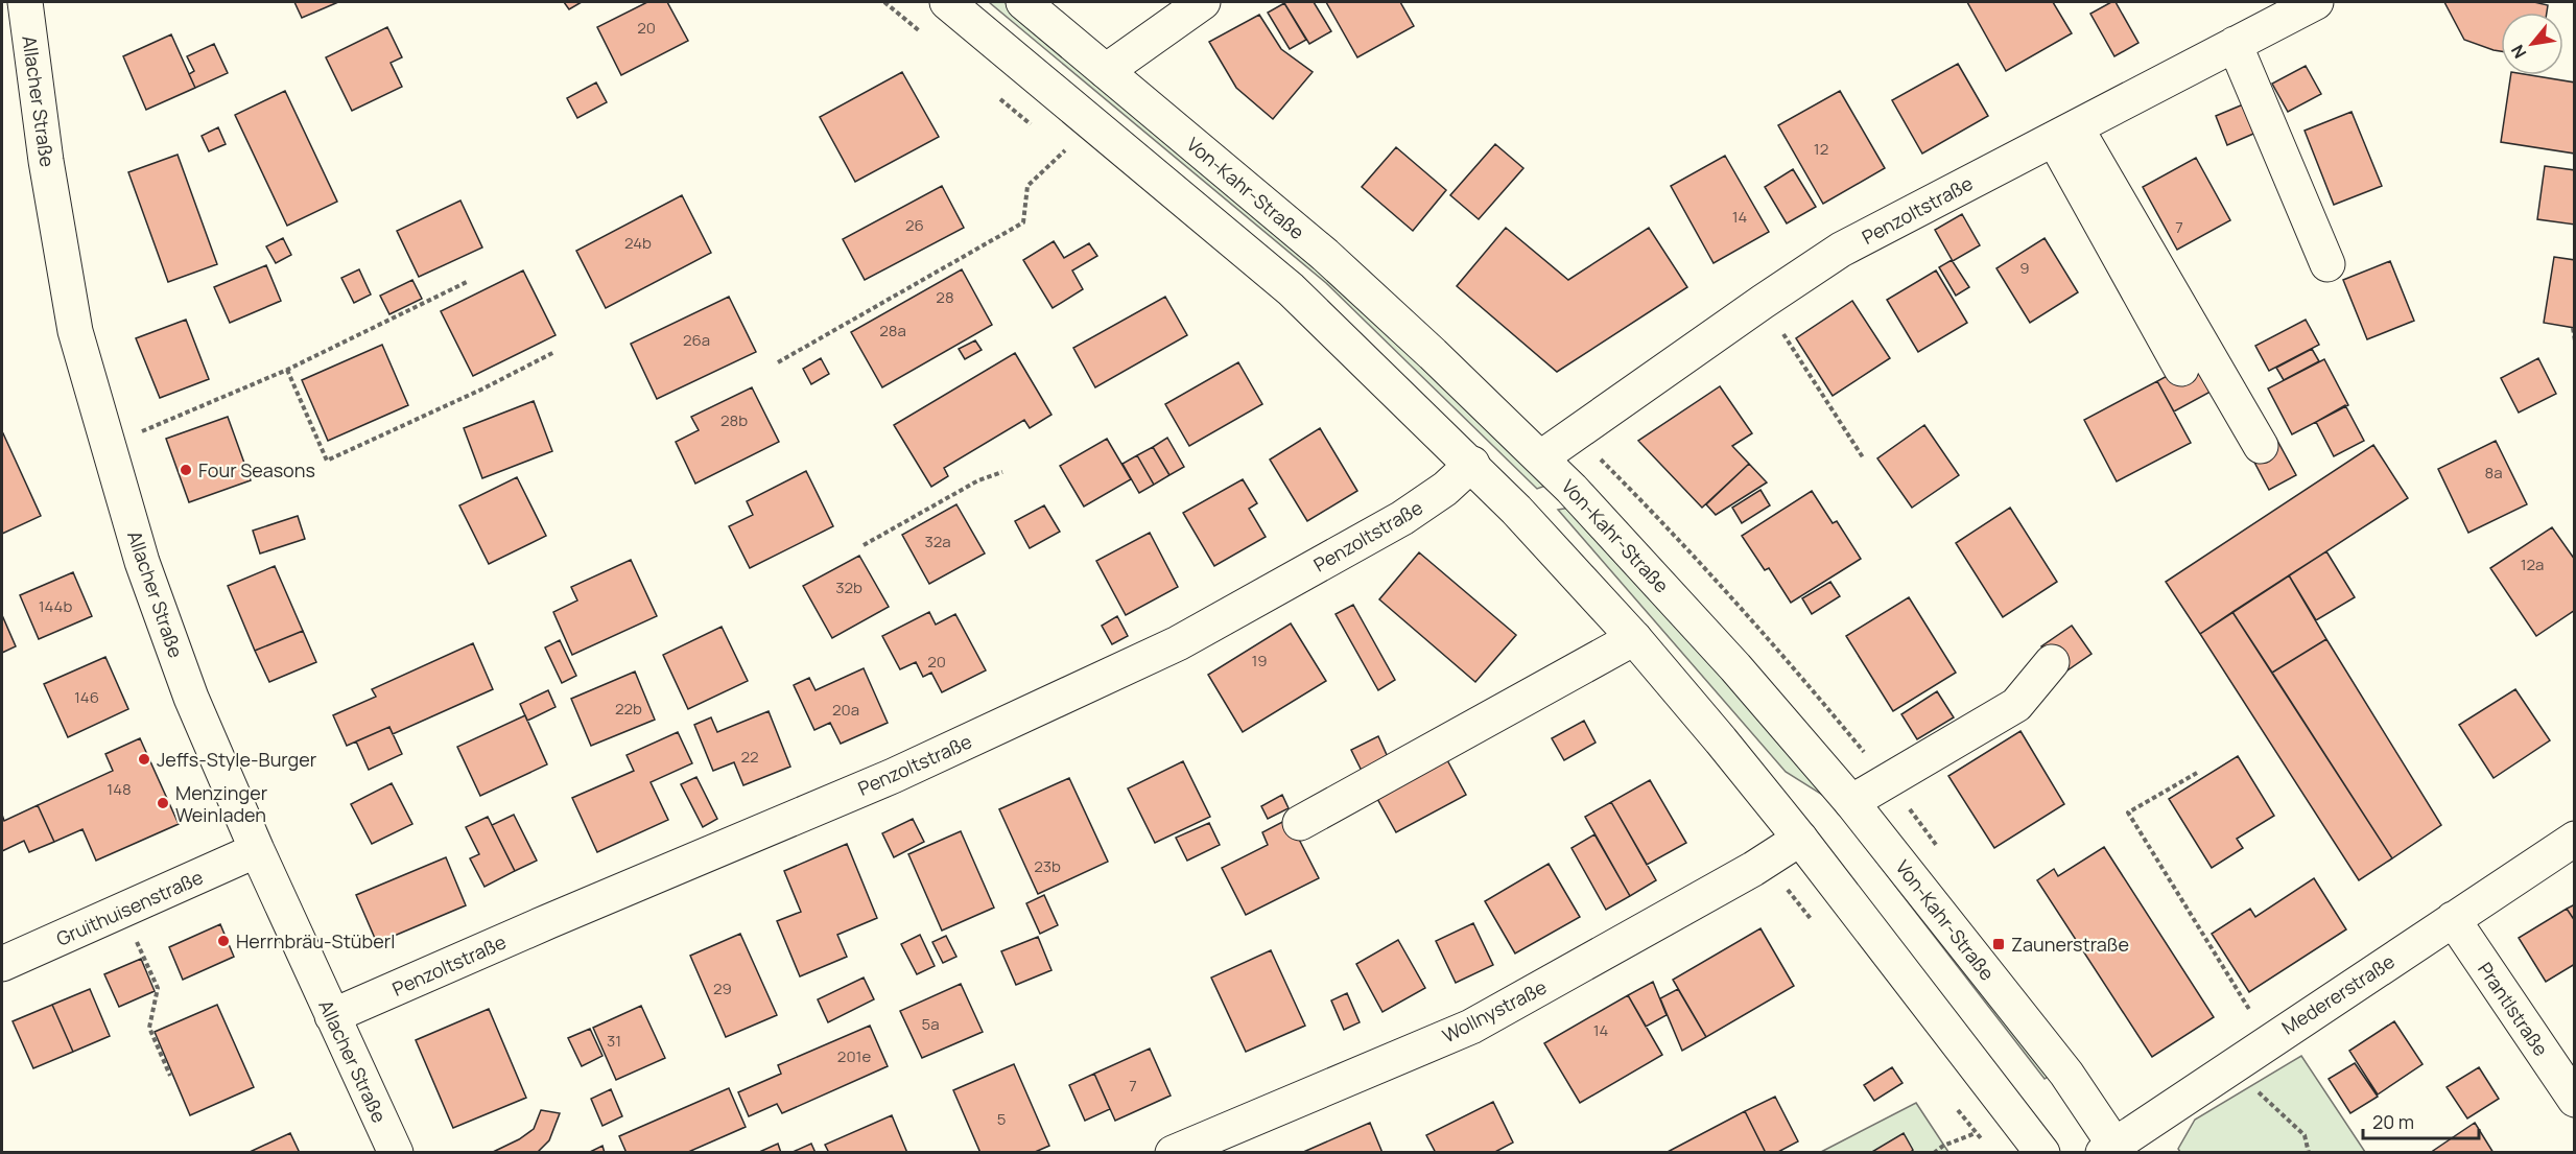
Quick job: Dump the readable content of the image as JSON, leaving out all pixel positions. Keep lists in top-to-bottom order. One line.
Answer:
{"streets":{"street":["Allacher Straße","Von-Kahr-Straße","Penzoltstraße","Gruithuisenstraße","Medererstraße","Prantlstraße","Wollnystraße"]},"crossings":[["Allacher Straße","Penzoltstraße"],["Allacher Straße","Gruithuisenstraße"],["Von-Kahr-Straße","Penzoltstraße"],["Von-Kahr-Straße","Medererstraße"],["Medererstraße","Prantlstraße"]],"places":{"other":["Four Seasons","Jeffs-Style-Burger","Menzinger Weinladen","Herrnbräu-Stüberl"],"transit":["Zaunerstraße"]},"house_numbers":["20","12","14","26","7","24b","9","28","28a","26a","28b","8a","32a","12a","32b","144b","19","20","146","22b","20a","22","148","23b","29","5a","14","31","201e","7","5"],"scale_bar":"20 m","north":"bottom left"}
